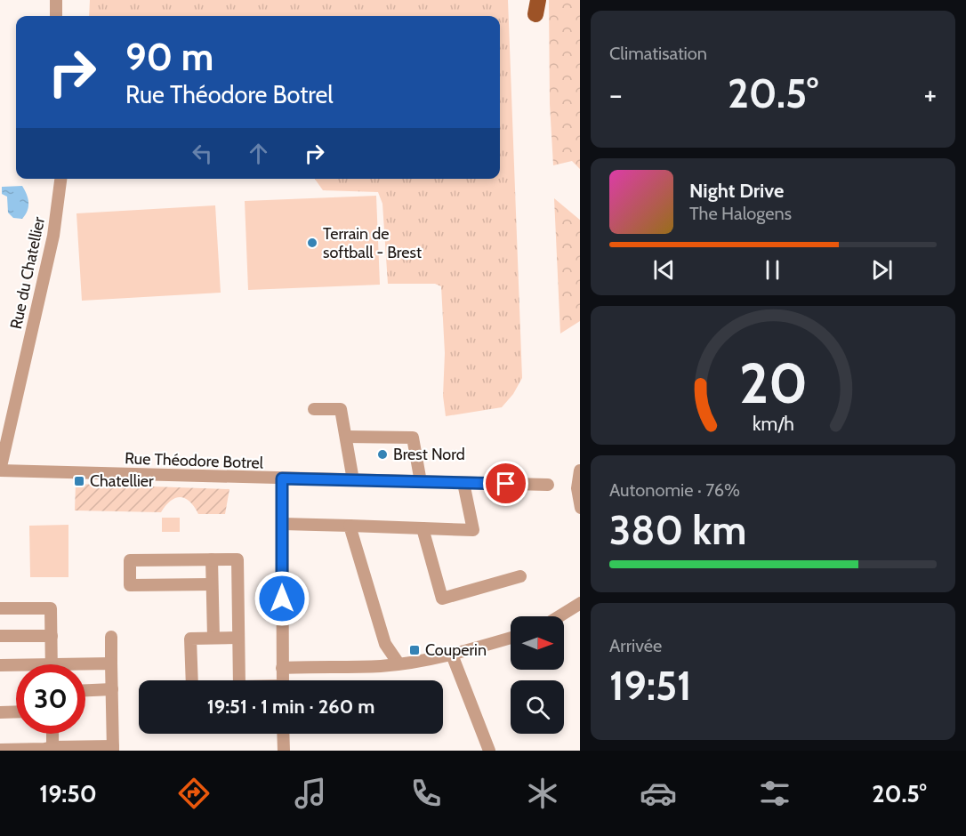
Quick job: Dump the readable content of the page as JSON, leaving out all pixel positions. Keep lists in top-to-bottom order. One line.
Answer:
{"streets":{"street":["Rue du Chatellier","Rue Théodore Botrel"]},"crossings":[["Rue du Chatellier","Rue Théodore Botrel"]],"places":{"other":["Terrain de softball - Brest","Brest Nord"],"transit":["Chatellier","Couperin"]},"north":"right","page":{"tile":["Climatisation",["Autonomie · 76%","380 km"],["Arrivée","19:51"]],"turn":["90 m","Rue Théodore Botrel"],"heat":["−","20.5°","+"],"song":["Night Drive","The Halogens"],"limit":"30","trip":"19:51 · 1 min · 260 m","tabs":["19:50","20.5°"],"gauge":["20","km/h"]}}
